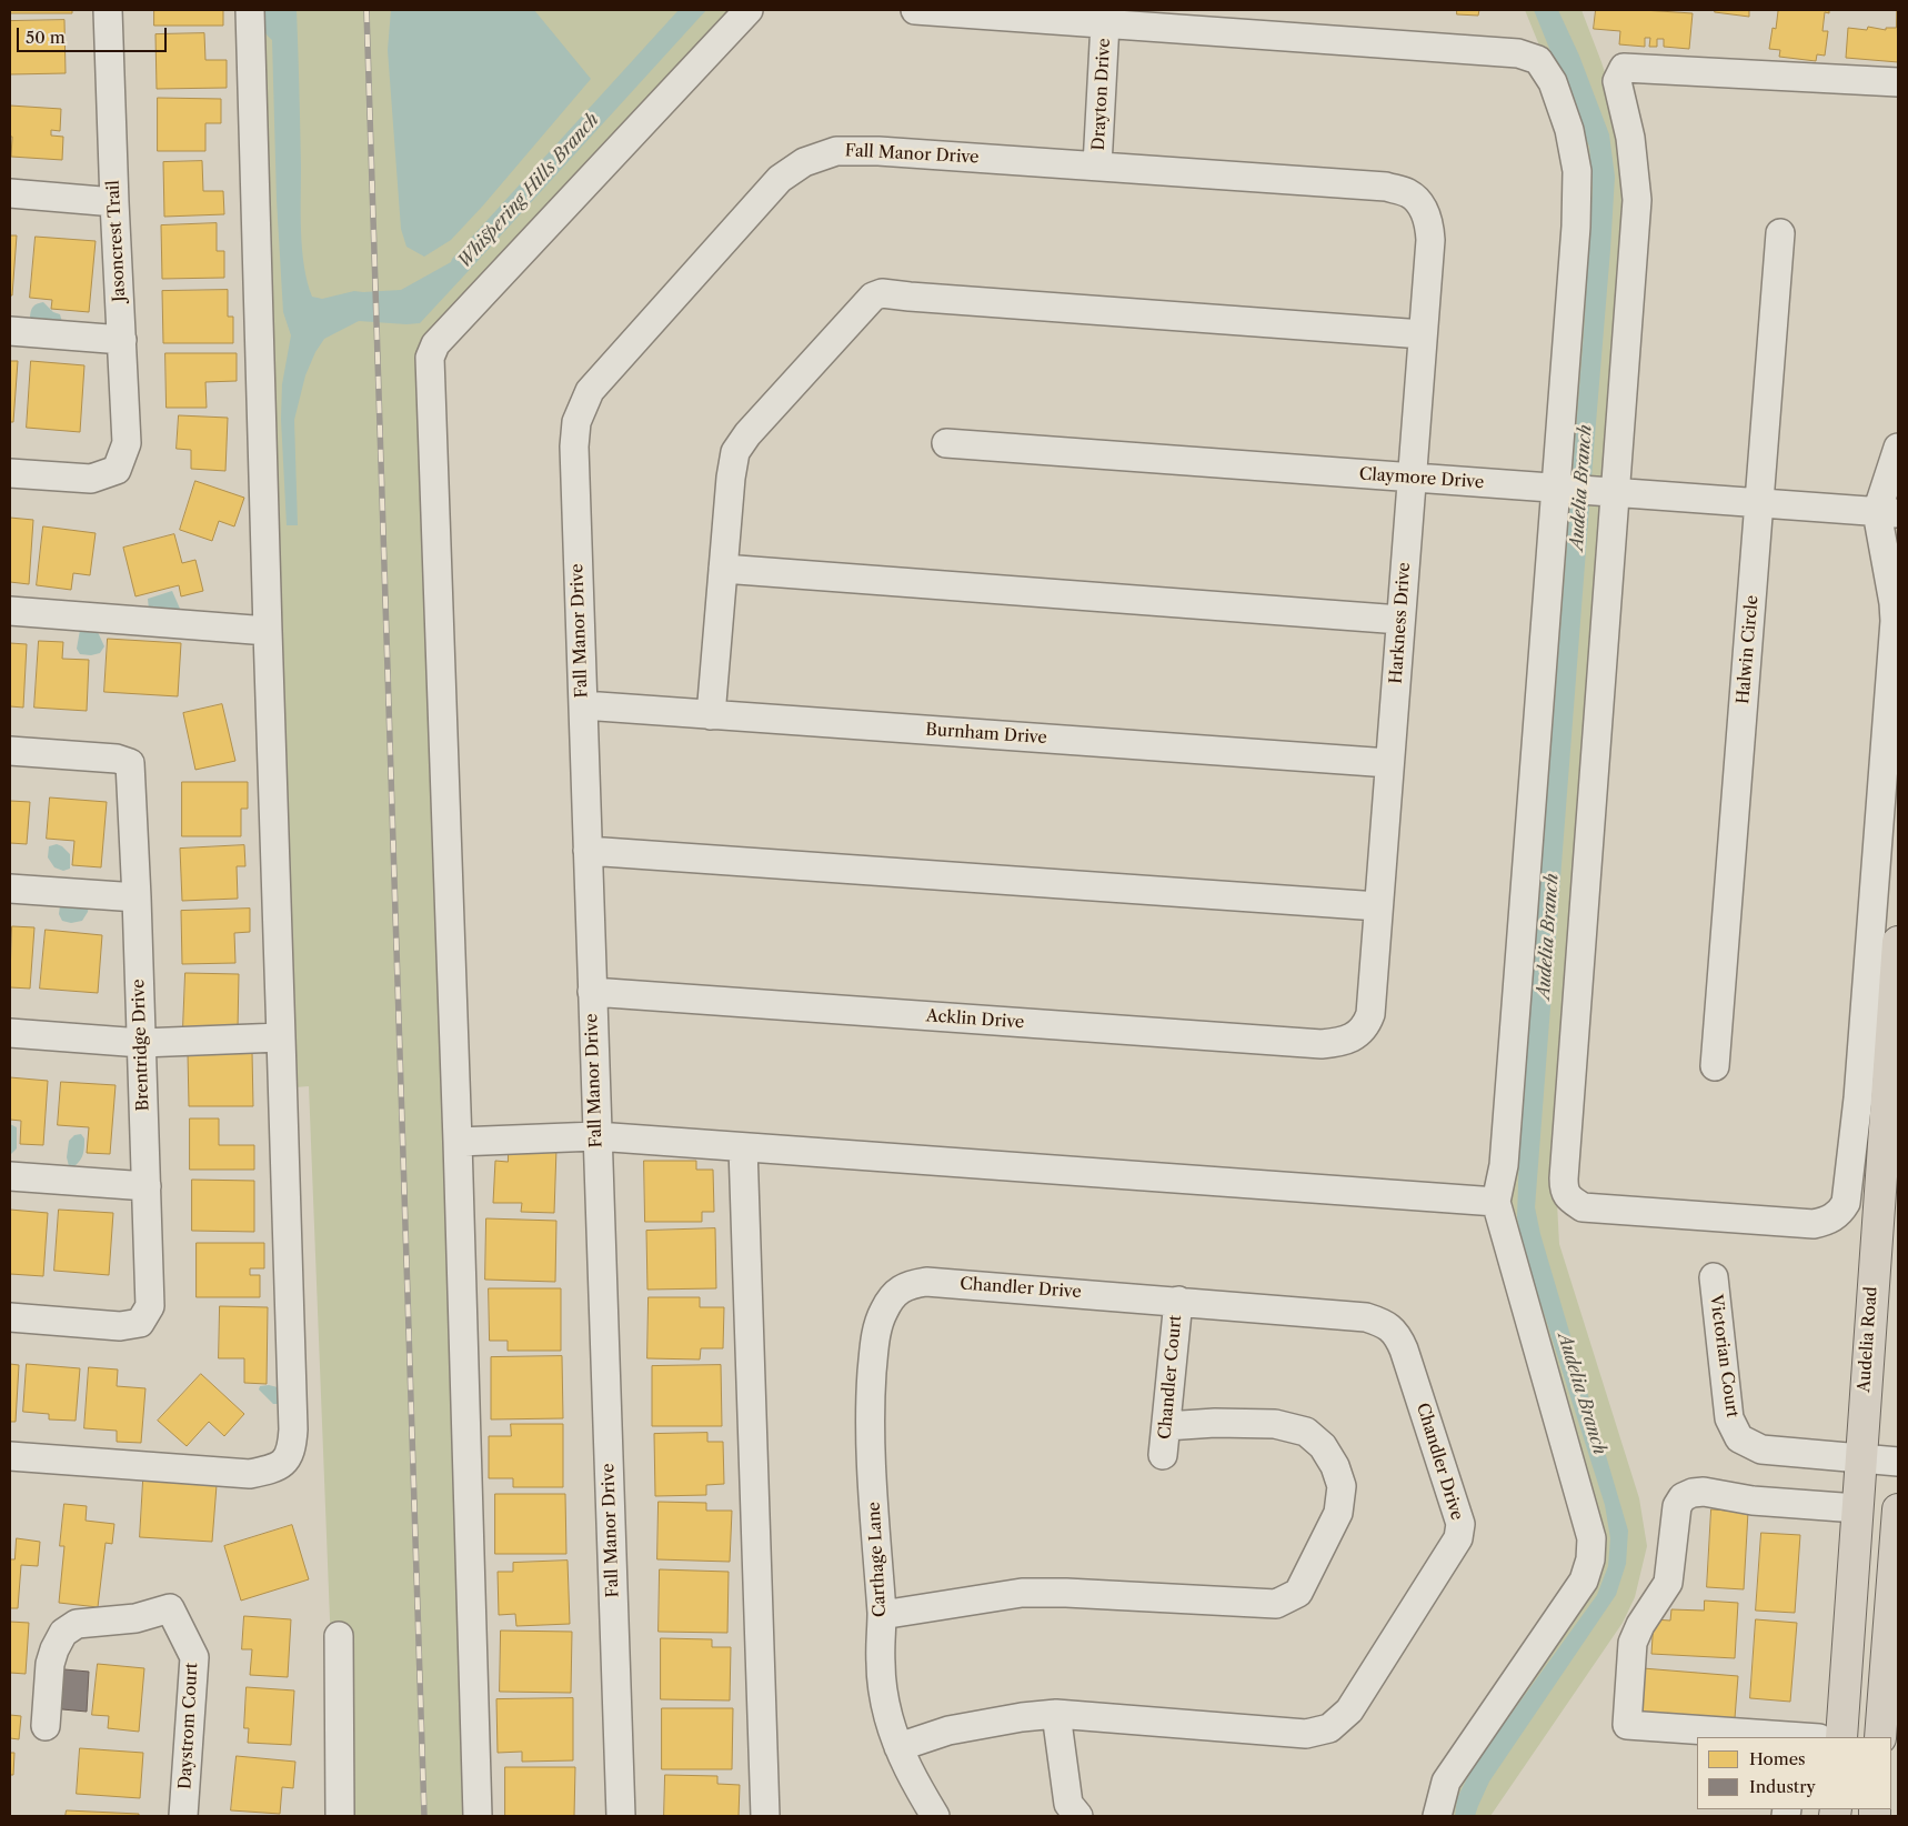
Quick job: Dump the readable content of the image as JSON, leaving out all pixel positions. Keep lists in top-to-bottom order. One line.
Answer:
{"streets":{"main road":["Audelia Road"],"street":["Drayton Drive","Fall Manor Drive","Jasoncrest Trail","Claymore Drive","Harkness Drive","Halwin Circle","Burnham Drive","Acklin Drive","Brentridge Drive","Chandler Drive","Victorian Court","Chandler Court","Carthage Lane","Daystrom Court"]},"crossings":[["Drayton Drive","Fall Manor Drive"],["Fall Manor Drive","Harkness Drive"],["Fall Manor Drive","Burnham Drive"],["Fall Manor Drive","Acklin Drive"],["Claymore Drive","Harkness Drive"],["Claymore Drive","Halwin Circle"],["Harkness Drive","Burnham Drive"],["Harkness Drive","Acklin Drive"],["Chandler Drive","Chandler Court"],["Chandler Drive","Carthage Lane"],["Audelia Road","Victorian Court"]],"water":["Whispering Hills Branch","Audelia Branch"],"legend":["Homes","Industry"],"scale_bar":"50 m"}
